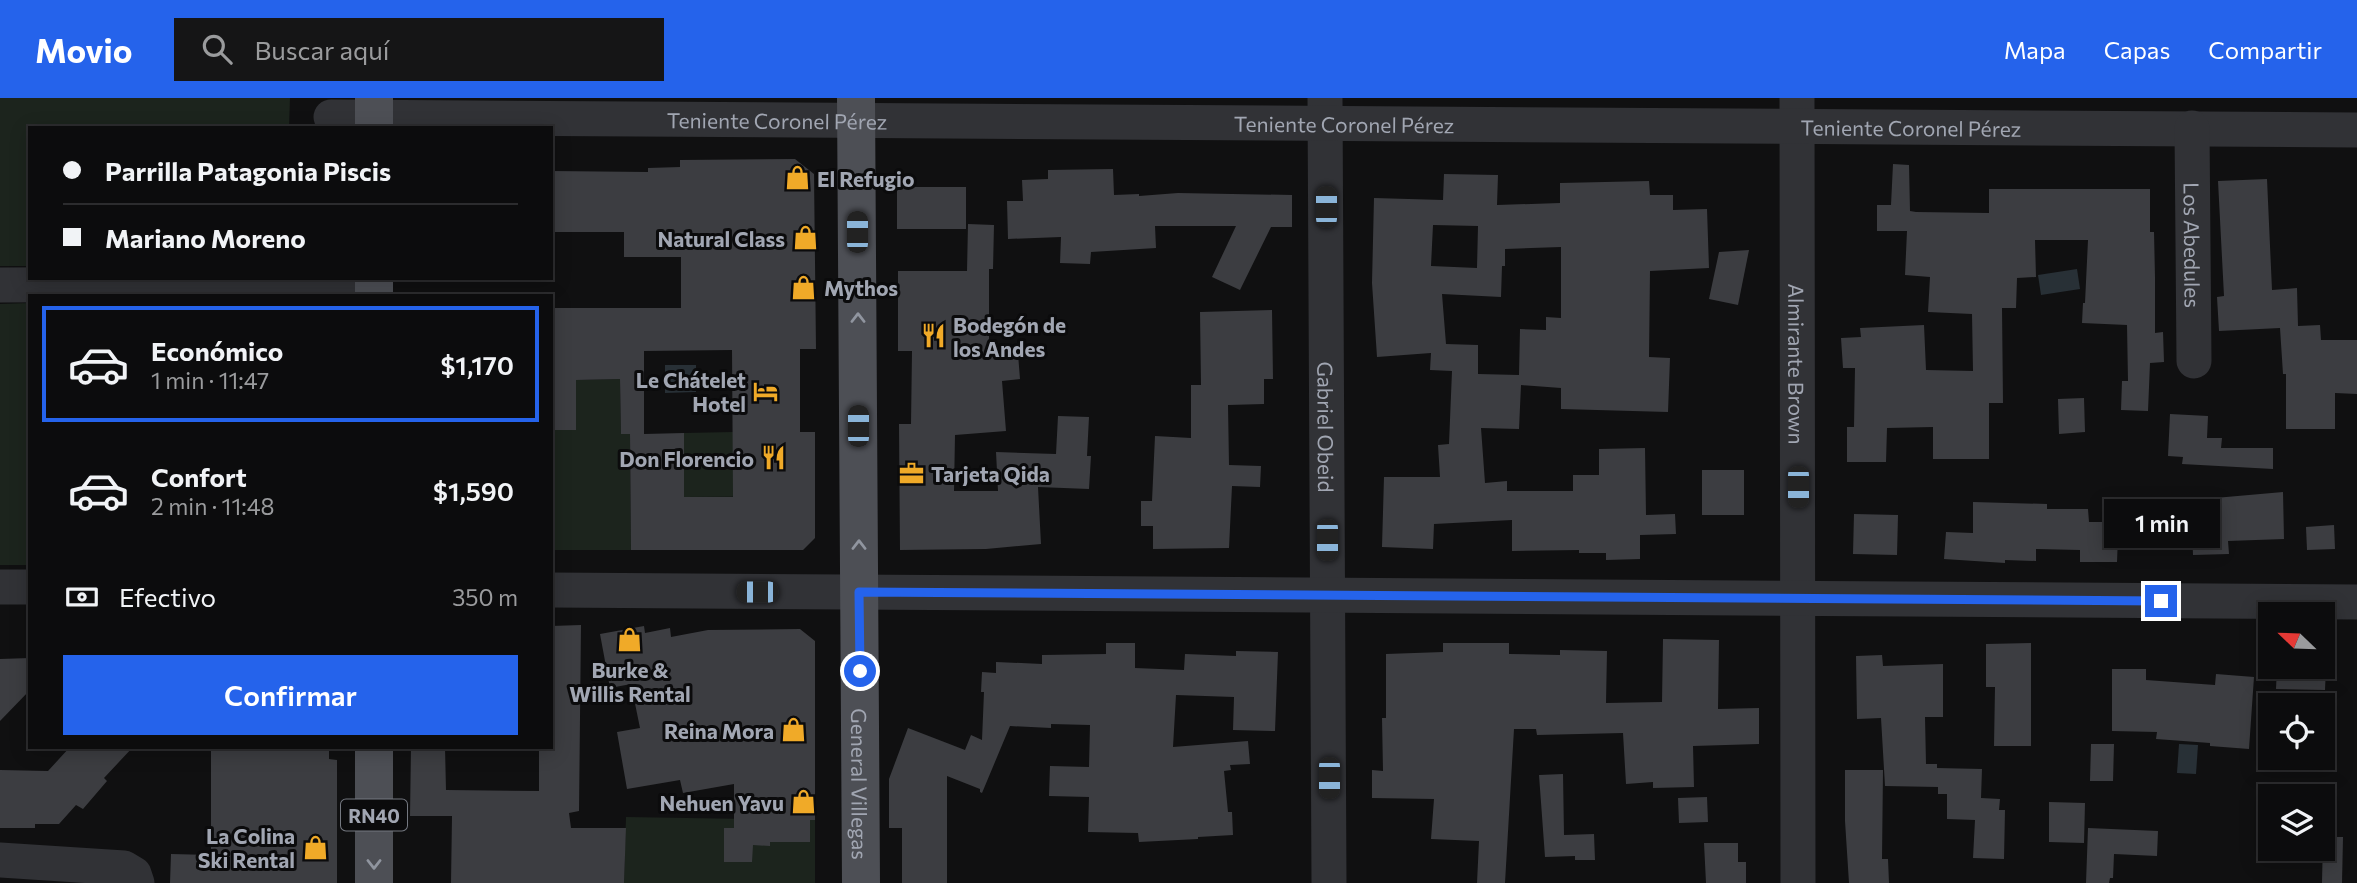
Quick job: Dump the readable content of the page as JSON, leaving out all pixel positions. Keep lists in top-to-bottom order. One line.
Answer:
{"streets":{"main road":["General Villegas","RN40"],"street":["Teniente Coronel Pérez","Los Abedules","Almirante Brown","Gabriel Obeid"]},"crossings":[["Teniente Coronel Pérez","Los Abedules"],["Teniente Coronel Pérez","Almirante Brown"],["Teniente Coronel Pérez","Gabriel Obeid"],["Teniente Coronel Pérez","General Villegas"]],"one_way":["General Villegas"],"places":{"shop":["El Refugio","Natural Class","Mythos","Burke & Willis Rental","Reina Mora","Nehuen Yavu","La Colina Ski Rental"],"restaurant":["Bodegón de los Andes","Don Florencio"],"hotel":["Le Chátelet Hotel"],"office":["Tarjeta Qida"]},"north":"top left","page":{"header":"Movio","search":"Buscar aquí","nav":["Mapa","Capas","Compartir"],"banner":["Parrilla Patagonia Piscis","Mariano Moreno"],"list":[{"name":"Económico","note":"1 min · 11:47","value":"$1,170"},{"name":"Confort","note":"2 min · 11:48","value":"$1,590"}],"bubble":"1 min","pay":["Efectivo","350 m"],"buttons":"Confirmar"}}
